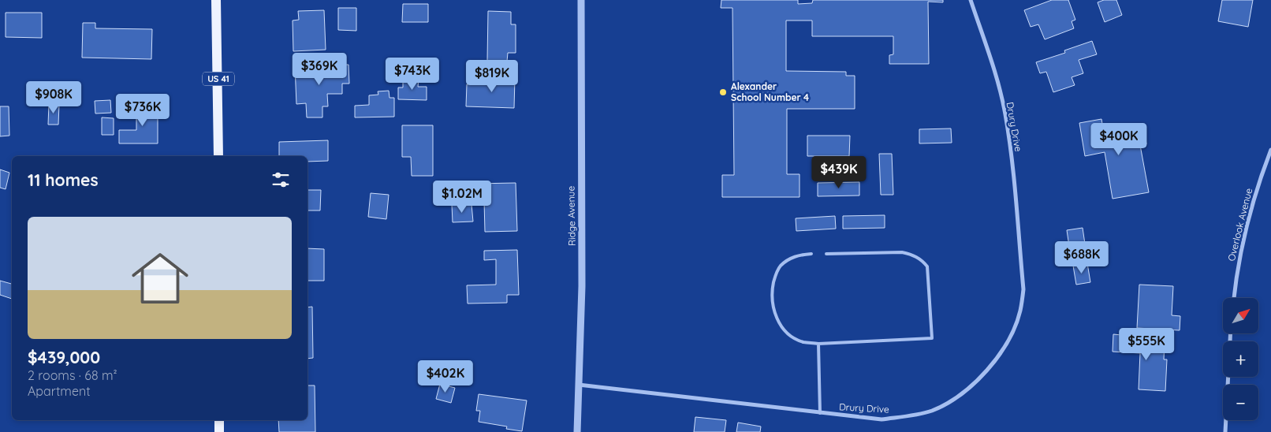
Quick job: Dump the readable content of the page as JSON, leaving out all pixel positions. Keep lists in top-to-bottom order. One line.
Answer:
{"streets":{"main road":["US 41"],"street":["Drury Drive","Ridge Avenue","Overlook Avenue"]},"crossings":[["Drury Drive","Ridge Avenue"]],"places":["Alexander School Number 4"],"north":"top right","page":{"price":["$369K","$743K","$819K","$908K","$736K","$400K","$439K","$1.02M","$688K","$555K","$402K"],"heading":"11 homes","list":[{"name":"$439,000","note":"2 rooms · 68 m² · Apartment"}],"map_buttons":["+","−"]}}
